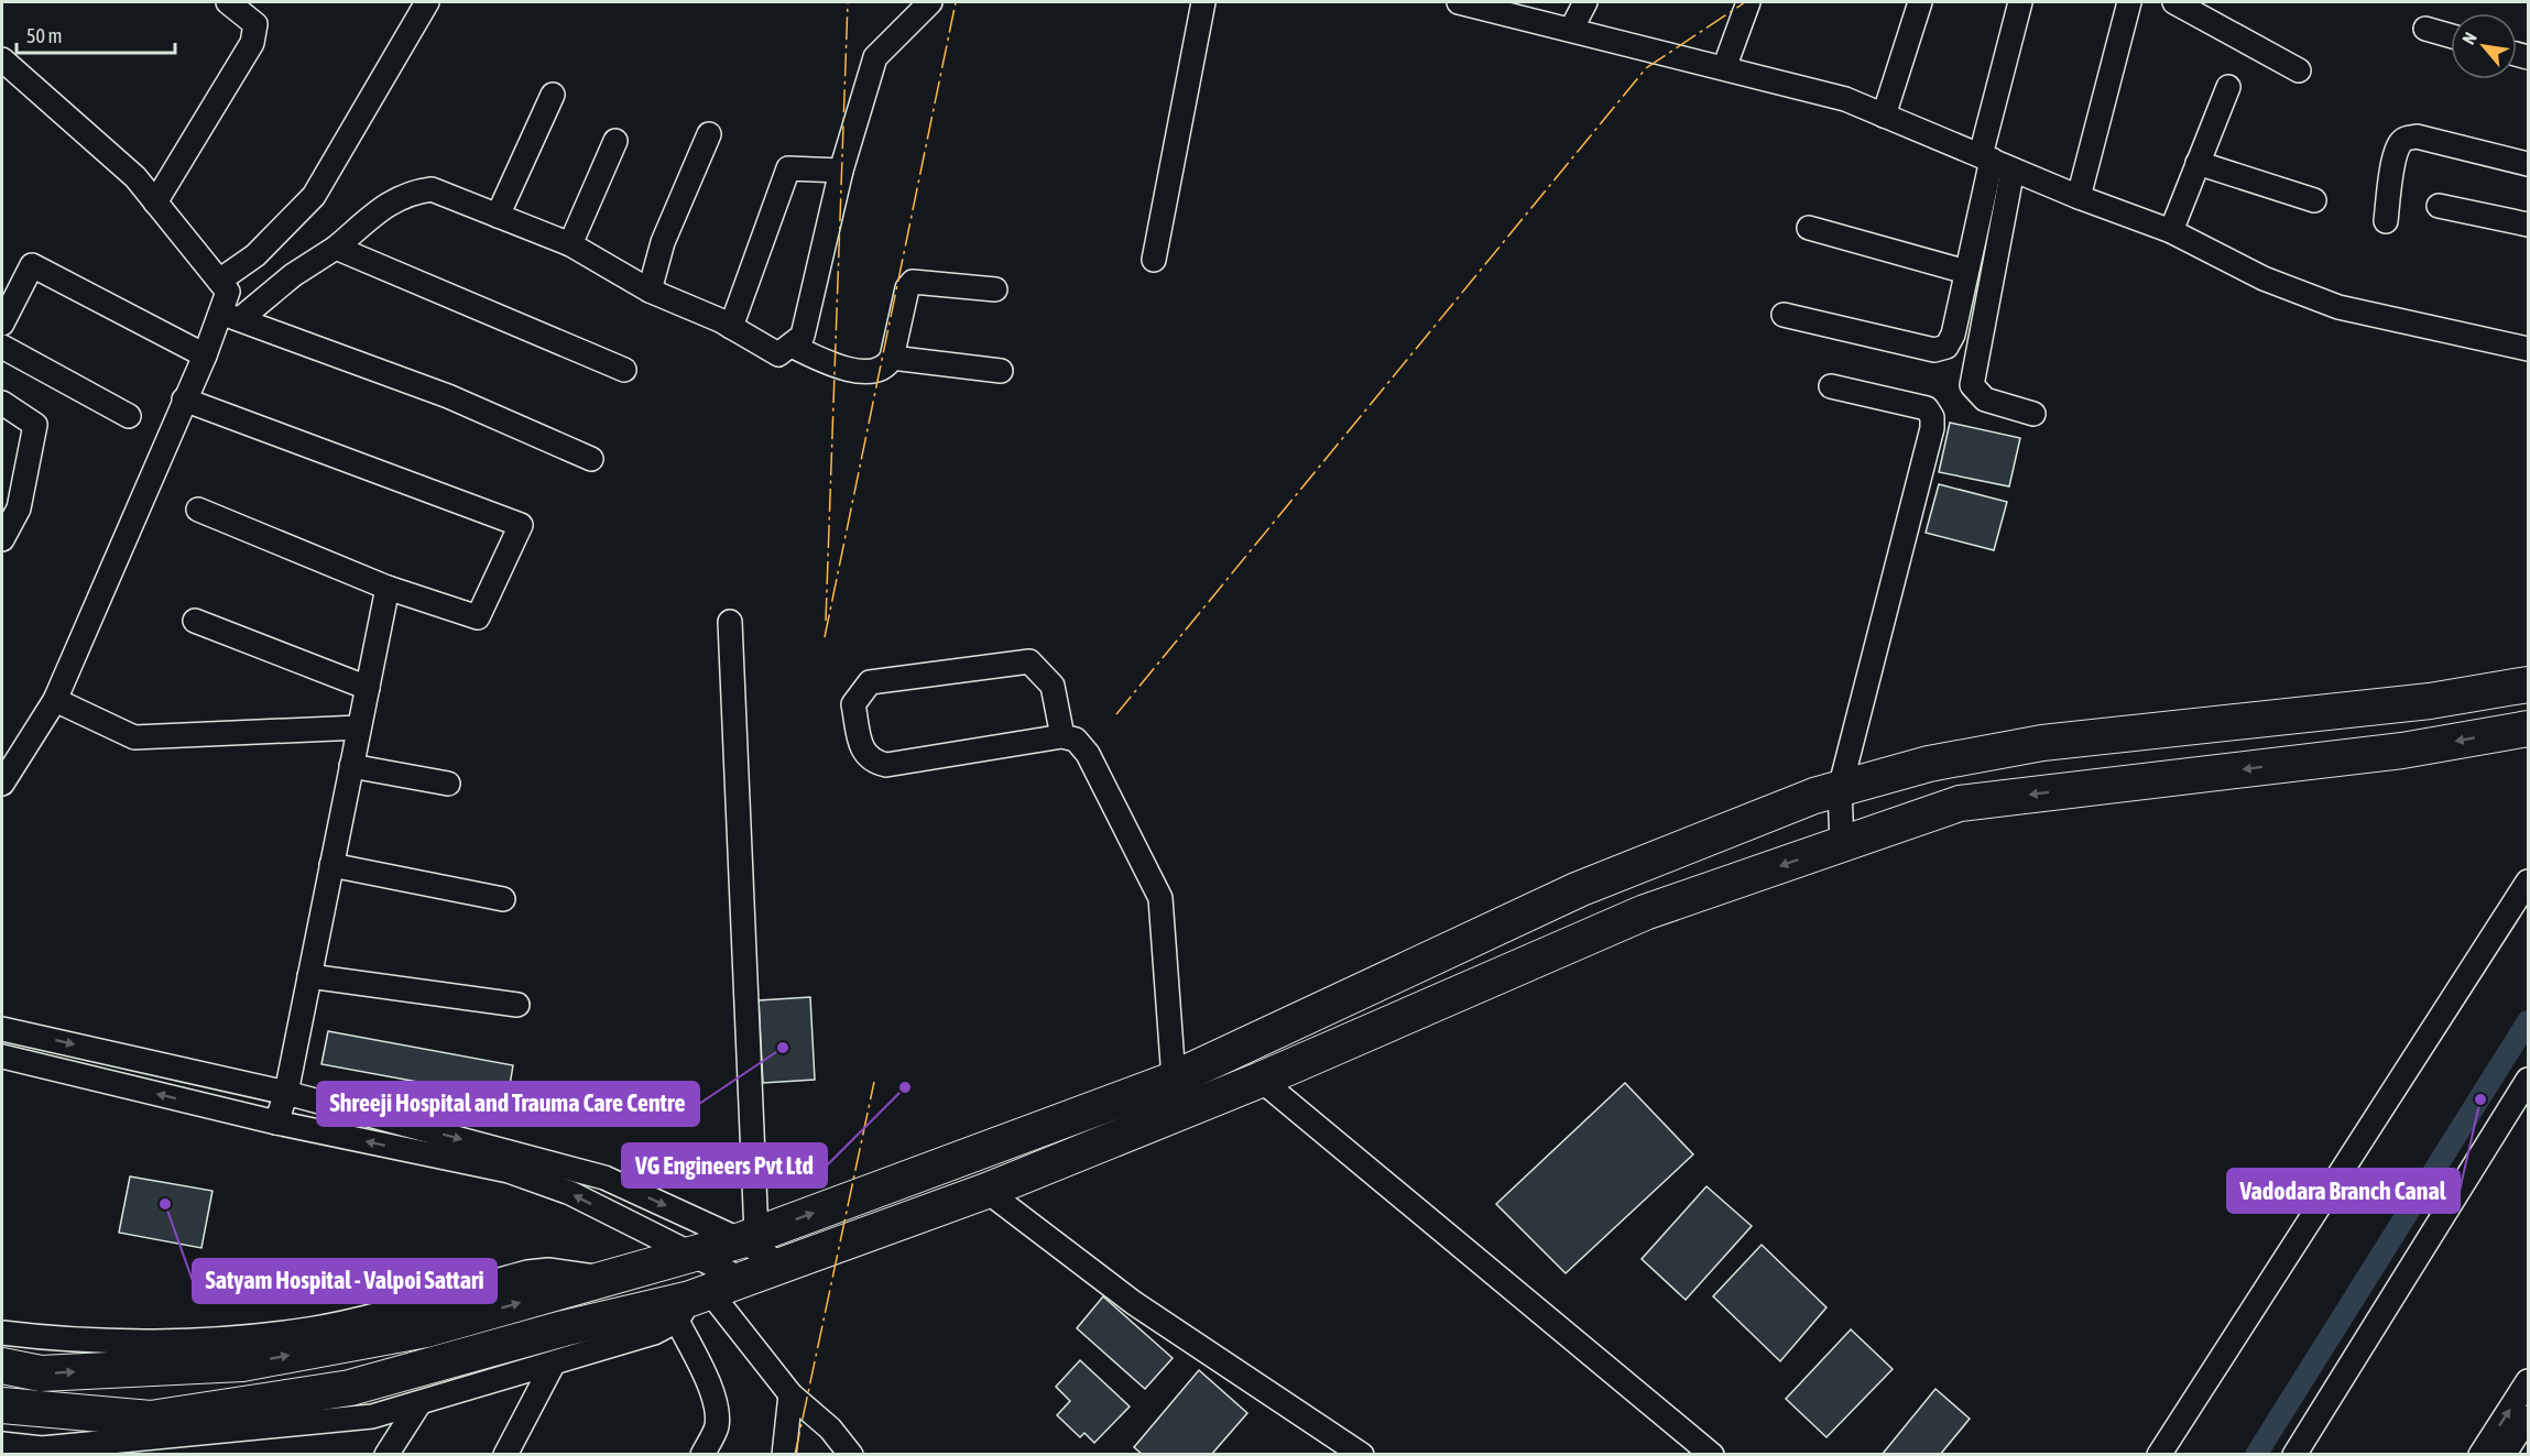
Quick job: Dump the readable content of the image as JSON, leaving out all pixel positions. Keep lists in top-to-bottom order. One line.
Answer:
{"places":["Shreeji Hospital and Trauma Care Centre","VG Engineers Pvt Ltd","Vadodara Branch Canal","Satyam Hospital - Valpoi Sattari"],"scale_bar":"50 m","north":"top left"}
